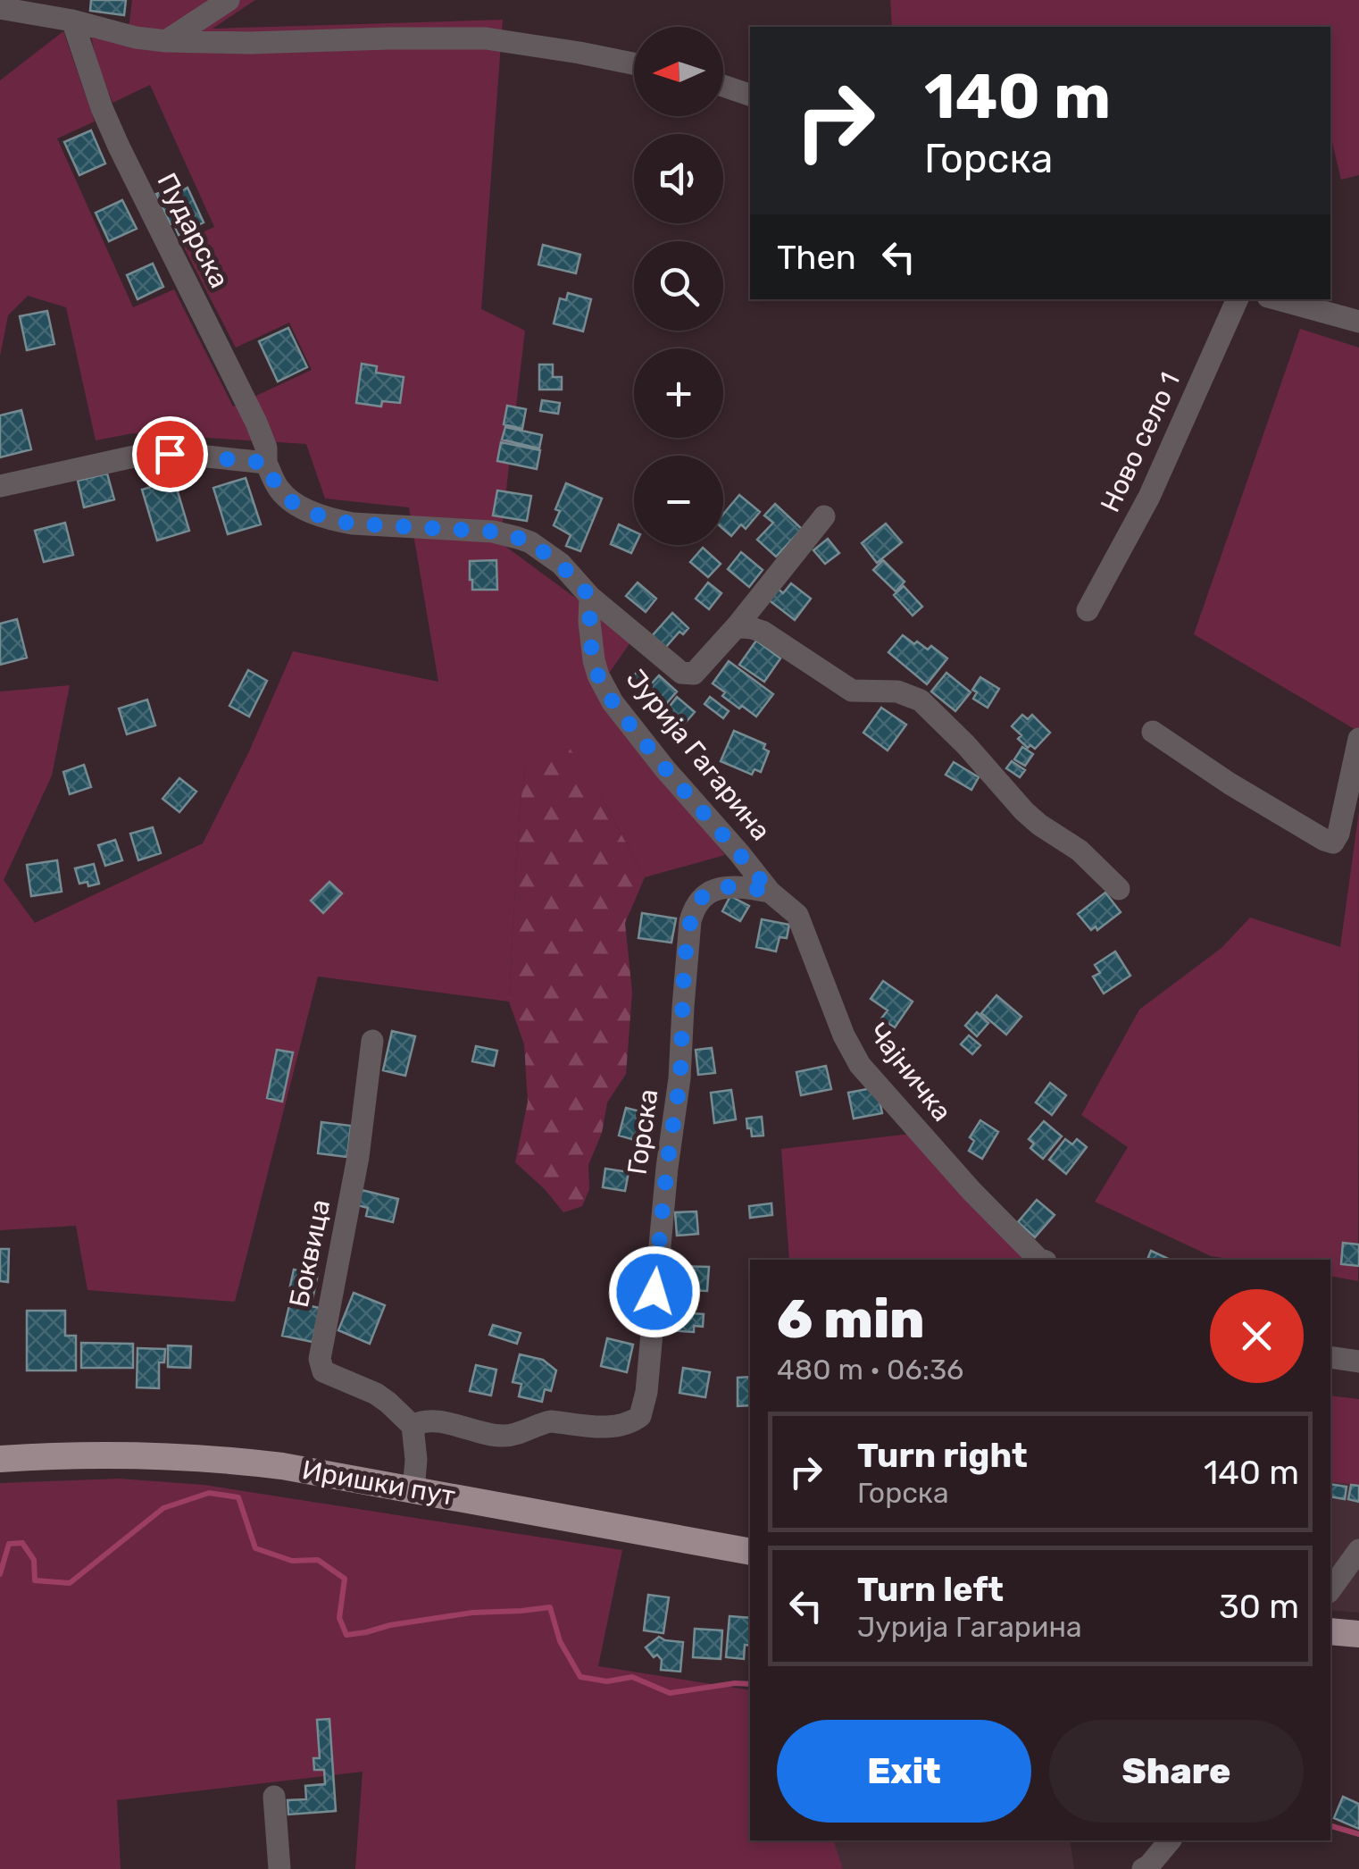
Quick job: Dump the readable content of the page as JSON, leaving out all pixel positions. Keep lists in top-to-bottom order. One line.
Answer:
{"streets":{"main road":["Иришки пут"],"street":["Пударска","Ново село 1","Јурија Гагарина","Чајничка","Горска","Боквица"]},"crossings":[["Јурија Гагарина","Чајничка"],["Јурија Гагарина","Горска"],["Чајничка","Горска"],["Горска","Боквица"]],"north":"left","page":{"map_buttons":["+","−"],"turn":["140 m","Горска"],"then":"Then","heading":["6 min","480 m · 06:36"],"list":[{"name":"Turn right","note":"Горска","value":"140 m"},{"name":"Turn left","note":"Јурија Гагарина","value":"30 m"}],"buttons":["Exit","Share"]}}
